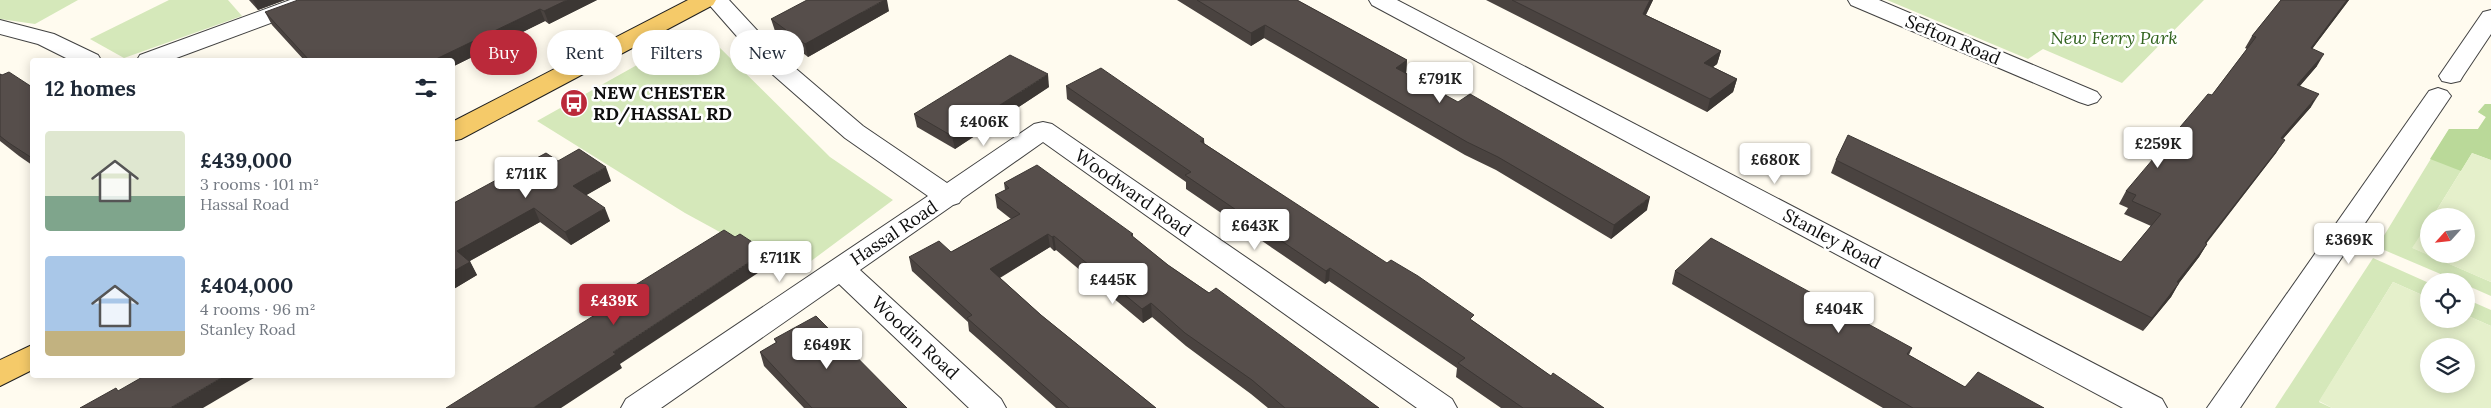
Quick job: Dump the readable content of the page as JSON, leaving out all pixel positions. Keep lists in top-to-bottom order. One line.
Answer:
{"streets":{"street":["Sefton Road","Woodward Road","Hassal Road","Stanley Road","Woodin Road"]},"crossings":[["Woodward Road","Hassal Road"],["Hassal Road","Woodin Road"]],"parks":["New Ferry Park"],"places":{"bus stop":["NEW CHESTER RD/HASSAL RD"]},"north":"bottom left","page":{"chip":["Buy","Rent","Filters","New"],"heading":"12 homes","price":["£791K","£406K","£259K","£680K","£711K","£643K","£369K","£711K","£445K","£439K","£404K","£649K"],"list":[{"name":"£439,000","note":"3 rooms · 101 m² · Hassal Road"},{"name":"£404,000","note":"4 rooms · 96 m² · Stanley Road"}]}}
